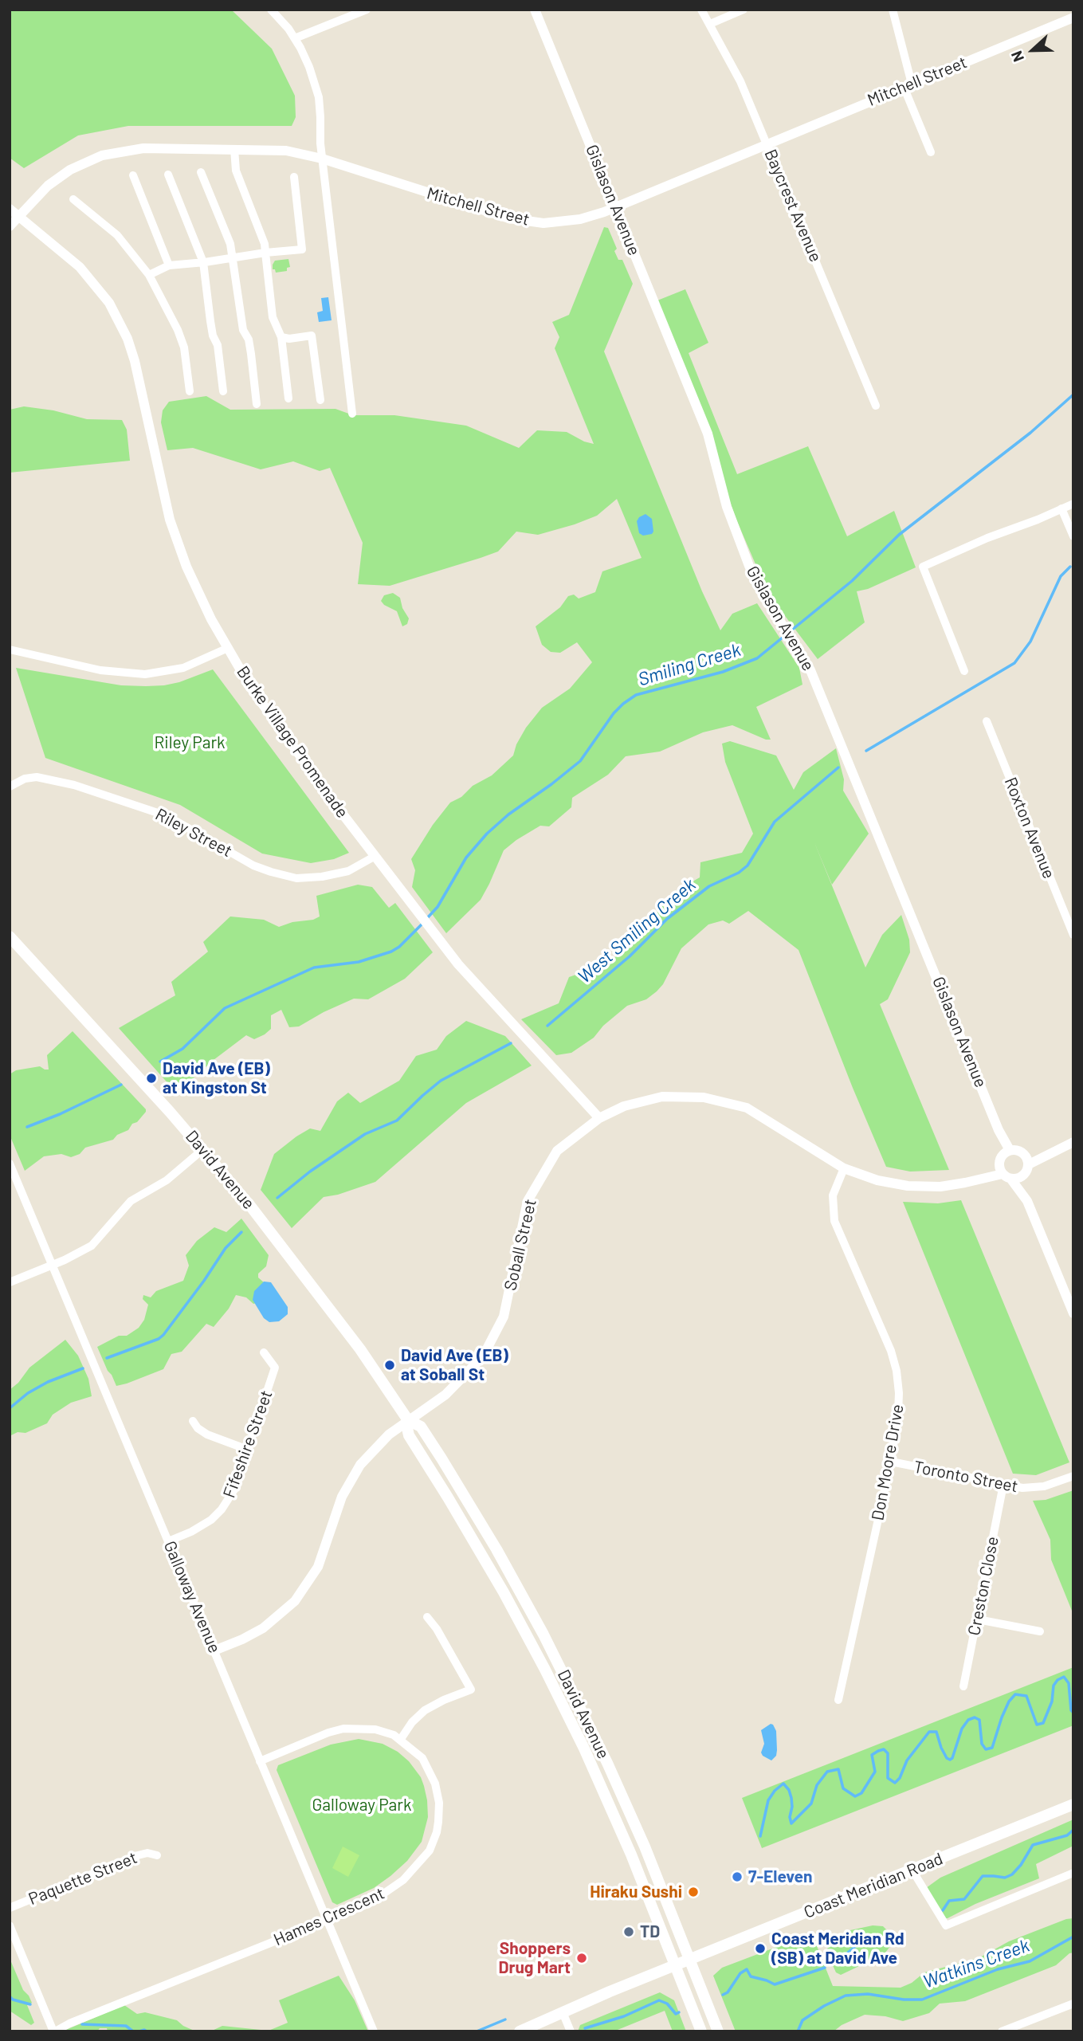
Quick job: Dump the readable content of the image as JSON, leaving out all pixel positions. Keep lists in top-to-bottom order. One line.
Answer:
{"streets":{"main road":["David Avenue","Coast Meridian Road"],"street":["Mitchell Street","Gislason Avenue","Baycrest Avenue","Burke Village Promenade","Roxton Avenue","Riley Street","Soball Street","Fifeshire Street","Don Moore Drive","Toronto Street","Creston Close","Galloway Avenue","Paquette Street","Hames Crescent"]},"crossings":[["Mitchell Street","Gislason Avenue"],["Mitchell Street","Baycrest Avenue"],["Mitchell Street","Burke Village Promenade"],["Gislason Avenue","Soball Street"],["Burke Village Promenade","Riley Street"],["Burke Village Promenade","Soball Street"],["David Avenue","Soball Street"],["David Avenue","Coast Meridian Road"],["Soball Street","Don Moore Drive"],["Soball Street","Galloway Avenue"],["Fifeshire Street","Galloway Avenue"],["Don Moore Drive","Toronto Street"],["Toronto Street","Creston Close"],["Galloway Avenue","Hames Crescent"]],"water":["Smiling Creek","West Smiling Creek","Watkins Creek"],"parks":["Riley Park","Galloway Park"],"places":["David Ave (EB) at Kingston St","David Ave (EB) at Soball St","7-Eleven","Hiraku Sushi","TD","Coast Meridian Rd (SB) at David Ave","Shoppers Drug Mart"],"north":"left"}
